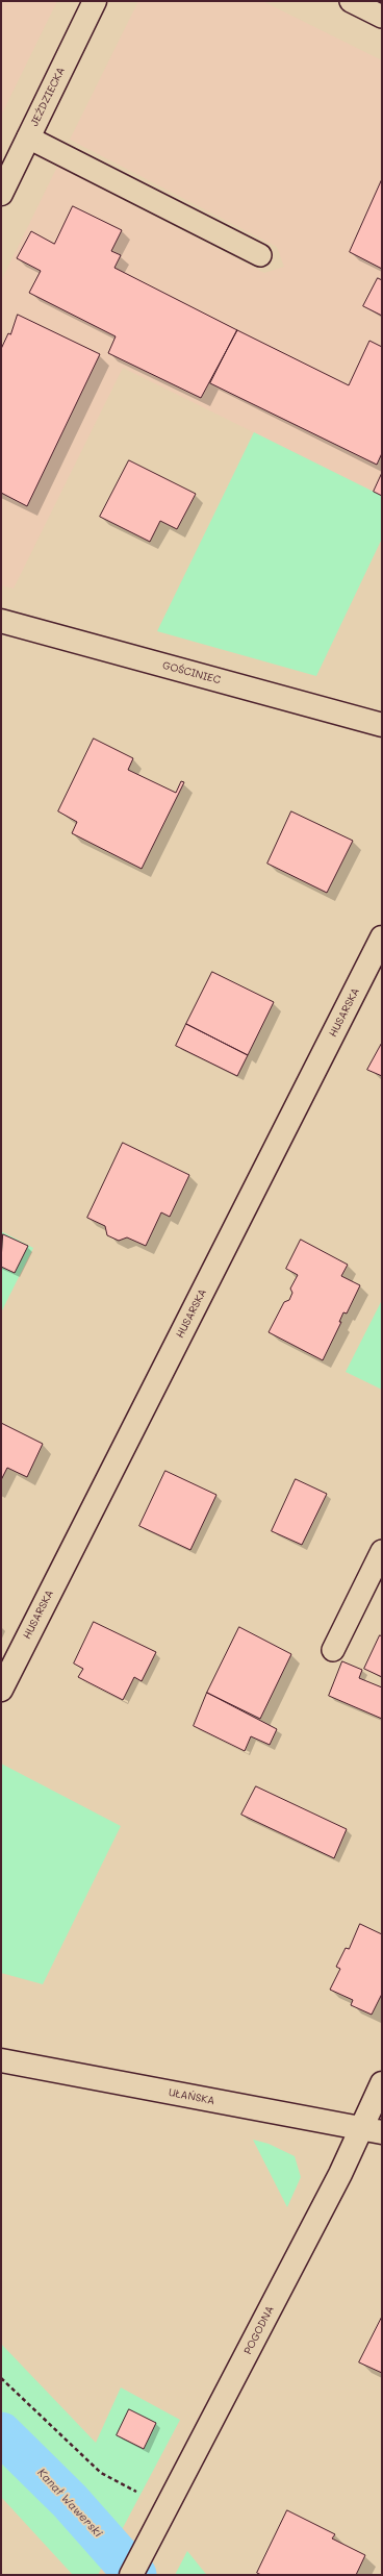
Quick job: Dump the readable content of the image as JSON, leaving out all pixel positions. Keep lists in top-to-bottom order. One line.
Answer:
{"streets":{"street":["JEŹDZIECKA","GOŚCINIEC","HUSARSKA","UŁAŃSKA","POGODNA"]},"crossings":[["UŁAŃSKA","POGODNA"]],"water":["Kanał Wawerski"]}
